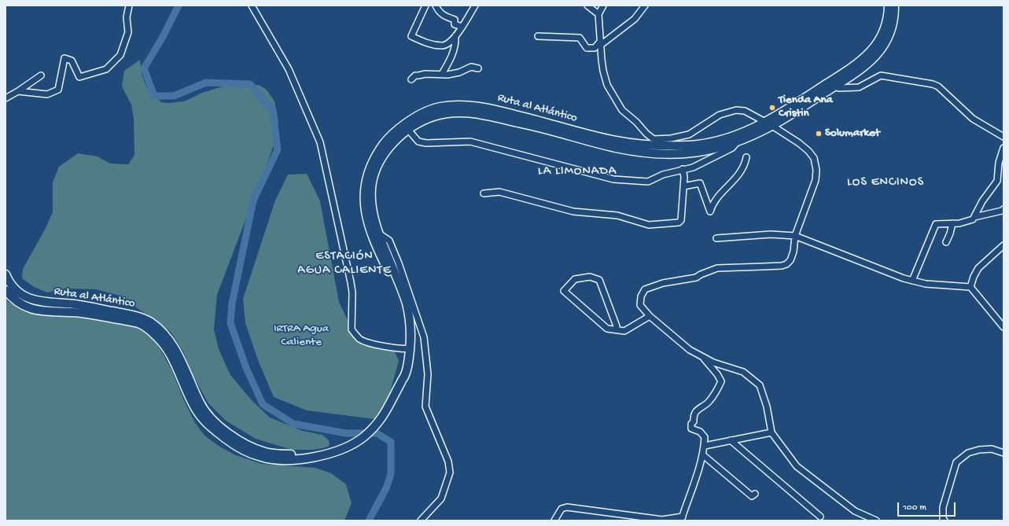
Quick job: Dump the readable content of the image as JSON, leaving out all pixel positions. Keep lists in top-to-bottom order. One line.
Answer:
{"streets":{"highway":["Ruta al Atlántico"]},"districts":["LA LIMONADA","LOS ENCINOS","ESTACIÓN AGUA CALIENTE"],"parks":["IRTRA Agua Caliente"],"places":["Tienda Ana Cristin","Solumarket"],"scale_bar":"100 m"}
